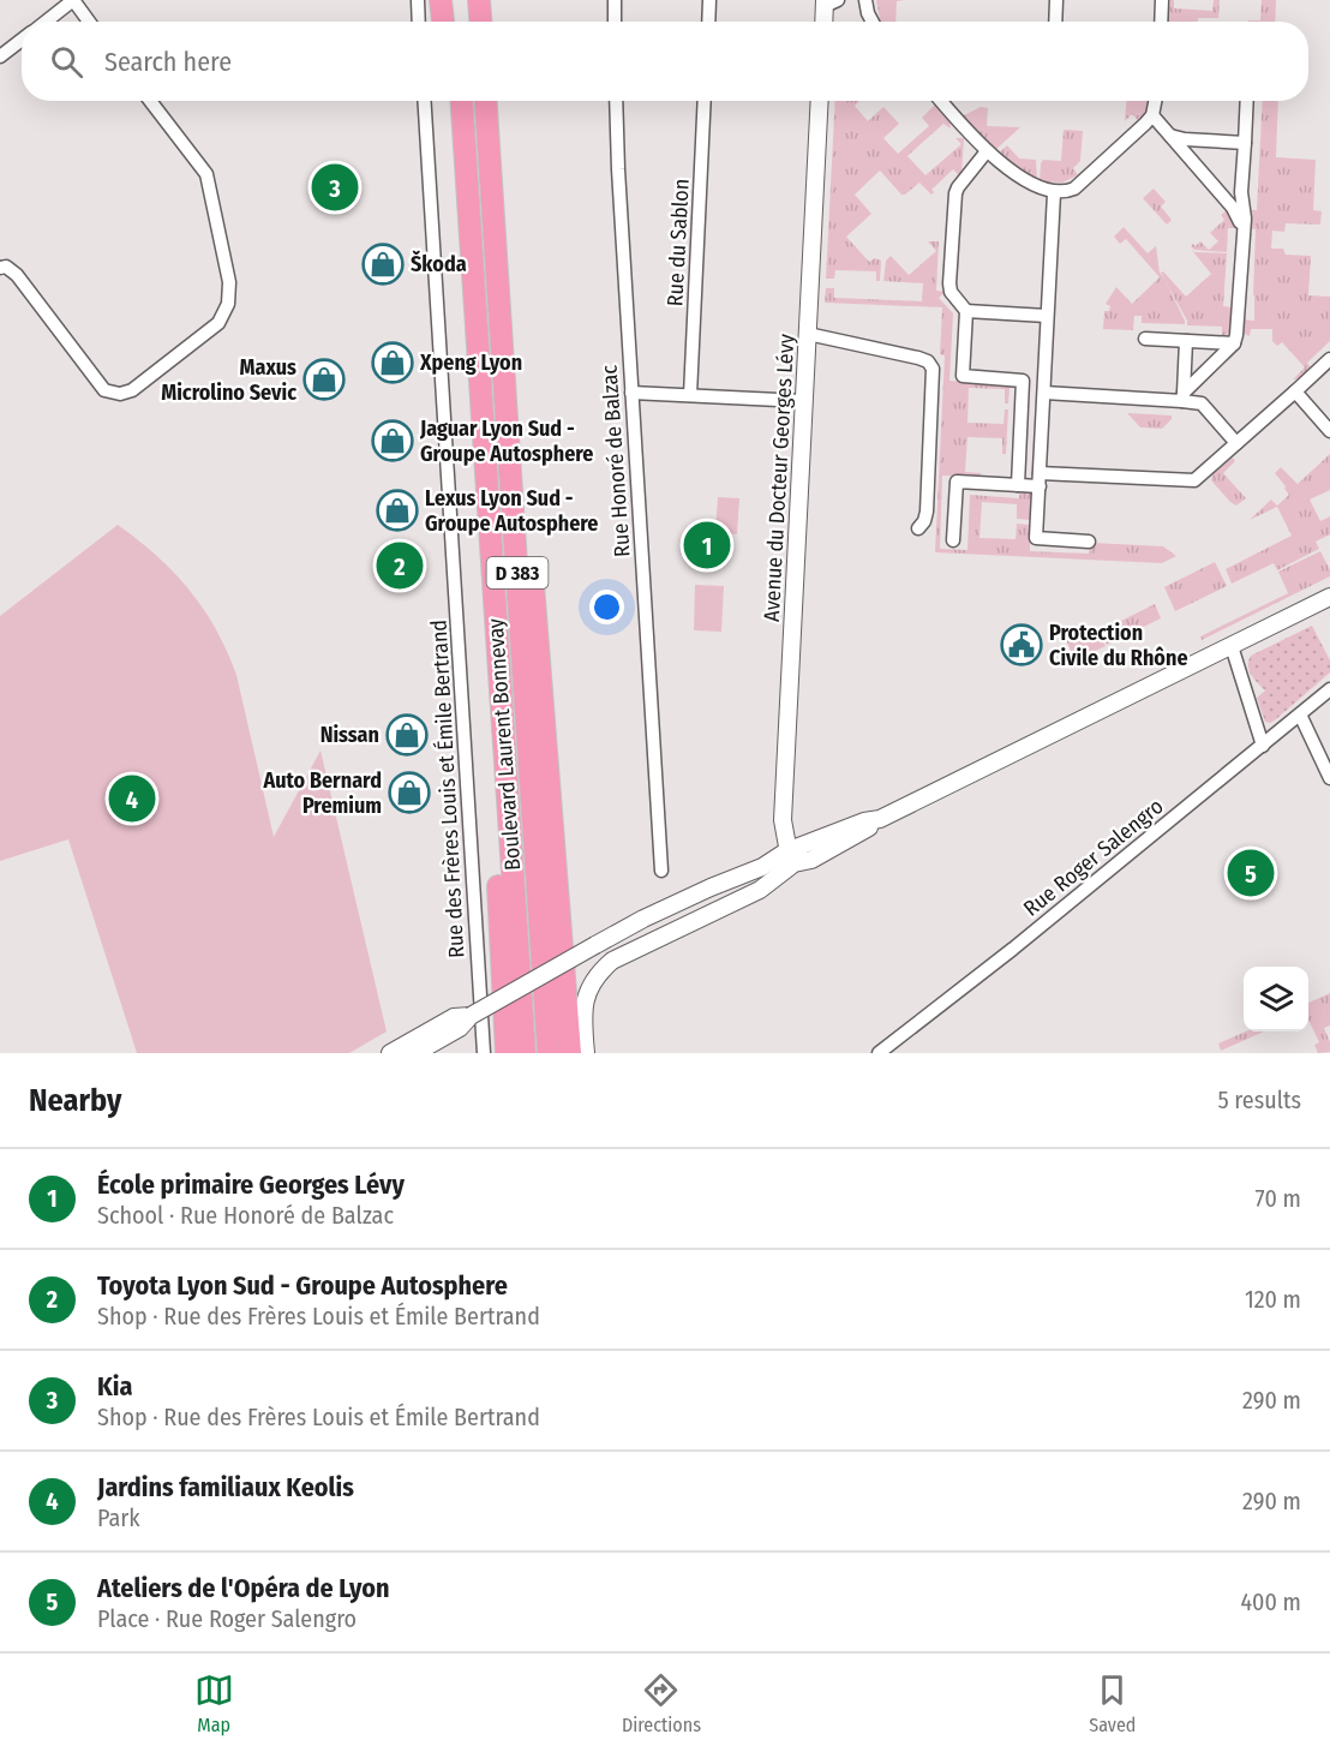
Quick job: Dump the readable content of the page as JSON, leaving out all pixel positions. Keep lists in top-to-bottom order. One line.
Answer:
{"streets":{"highway":["D 383","Boulevard Laurent Bonnevay"],"street":["Rue du Sablon","Rue Honoré de Balzac","Avenue du Docteur Georges Lévy","Rue des Frères Louis et Émile Bertrand","Rue Roger Salengro"]},"places":{"shop":["Škoda","Xpeng Lyon","Maxus Microlino Sevic","Jaguar Lyon Sud - Groupe Autosphere","Lexus Lyon Sud - Groupe Autosphere","Nissan","Auto Bernard Premium"],"public building":["Protection Civile du Rhône"]},"page":{"search":"Search here","pins":["3","1","2","4","5"],"heading":["Nearby","5 results"],"list":[{"mark":"1","name":"École primaire Georges Lévy","note":"School · Rue Honoré de Balzac","value":"70 m"},{"mark":"2","name":"Toyota Lyon Sud - Groupe Autosphere","note":"Shop · Rue des Frères Louis et Émile Bertrand","value":"120 m"},{"mark":"3","name":"Kia","note":"Shop · Rue des Frères Louis et Émile Bertrand","value":"290 m"},{"mark":"4","name":"Jardins familiaux Keolis","note":"Park","value":"290 m"},{"mark":"5","name":"Ateliers de l'Opéra de Lyon","note":"Place · Rue Roger Salengro","value":"400 m"}],"nav":["Map","Directions","Saved"]}}
